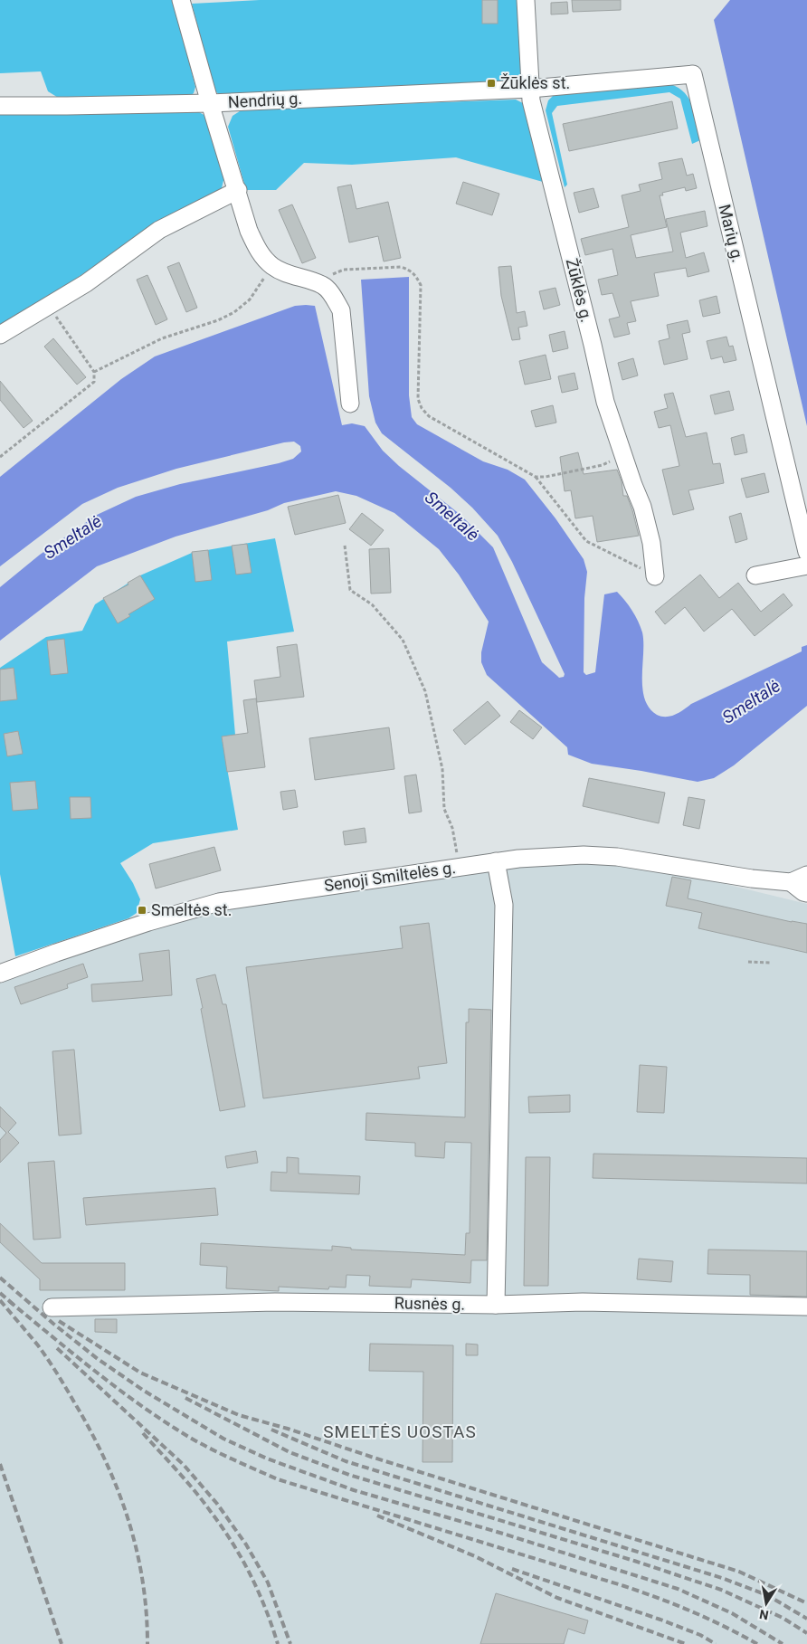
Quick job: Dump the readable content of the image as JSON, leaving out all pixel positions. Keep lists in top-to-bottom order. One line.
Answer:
{"streets":{"street":["Nendrių g.","Marių g.","Žūklės g.","Senoji Smiltelės g.","Rusnės g."]},"crossings":[["Nendrių g.","Marių g."],["Nendrių g.","Žūklės g."],["Marių g.","Žūklės g."]],"districts":["SMELTĖS UOSTAS"],"water":["Smeltalė"],"places":{"transit":["Žūklės st.","Smeltės st."]},"north":"bottom"}
